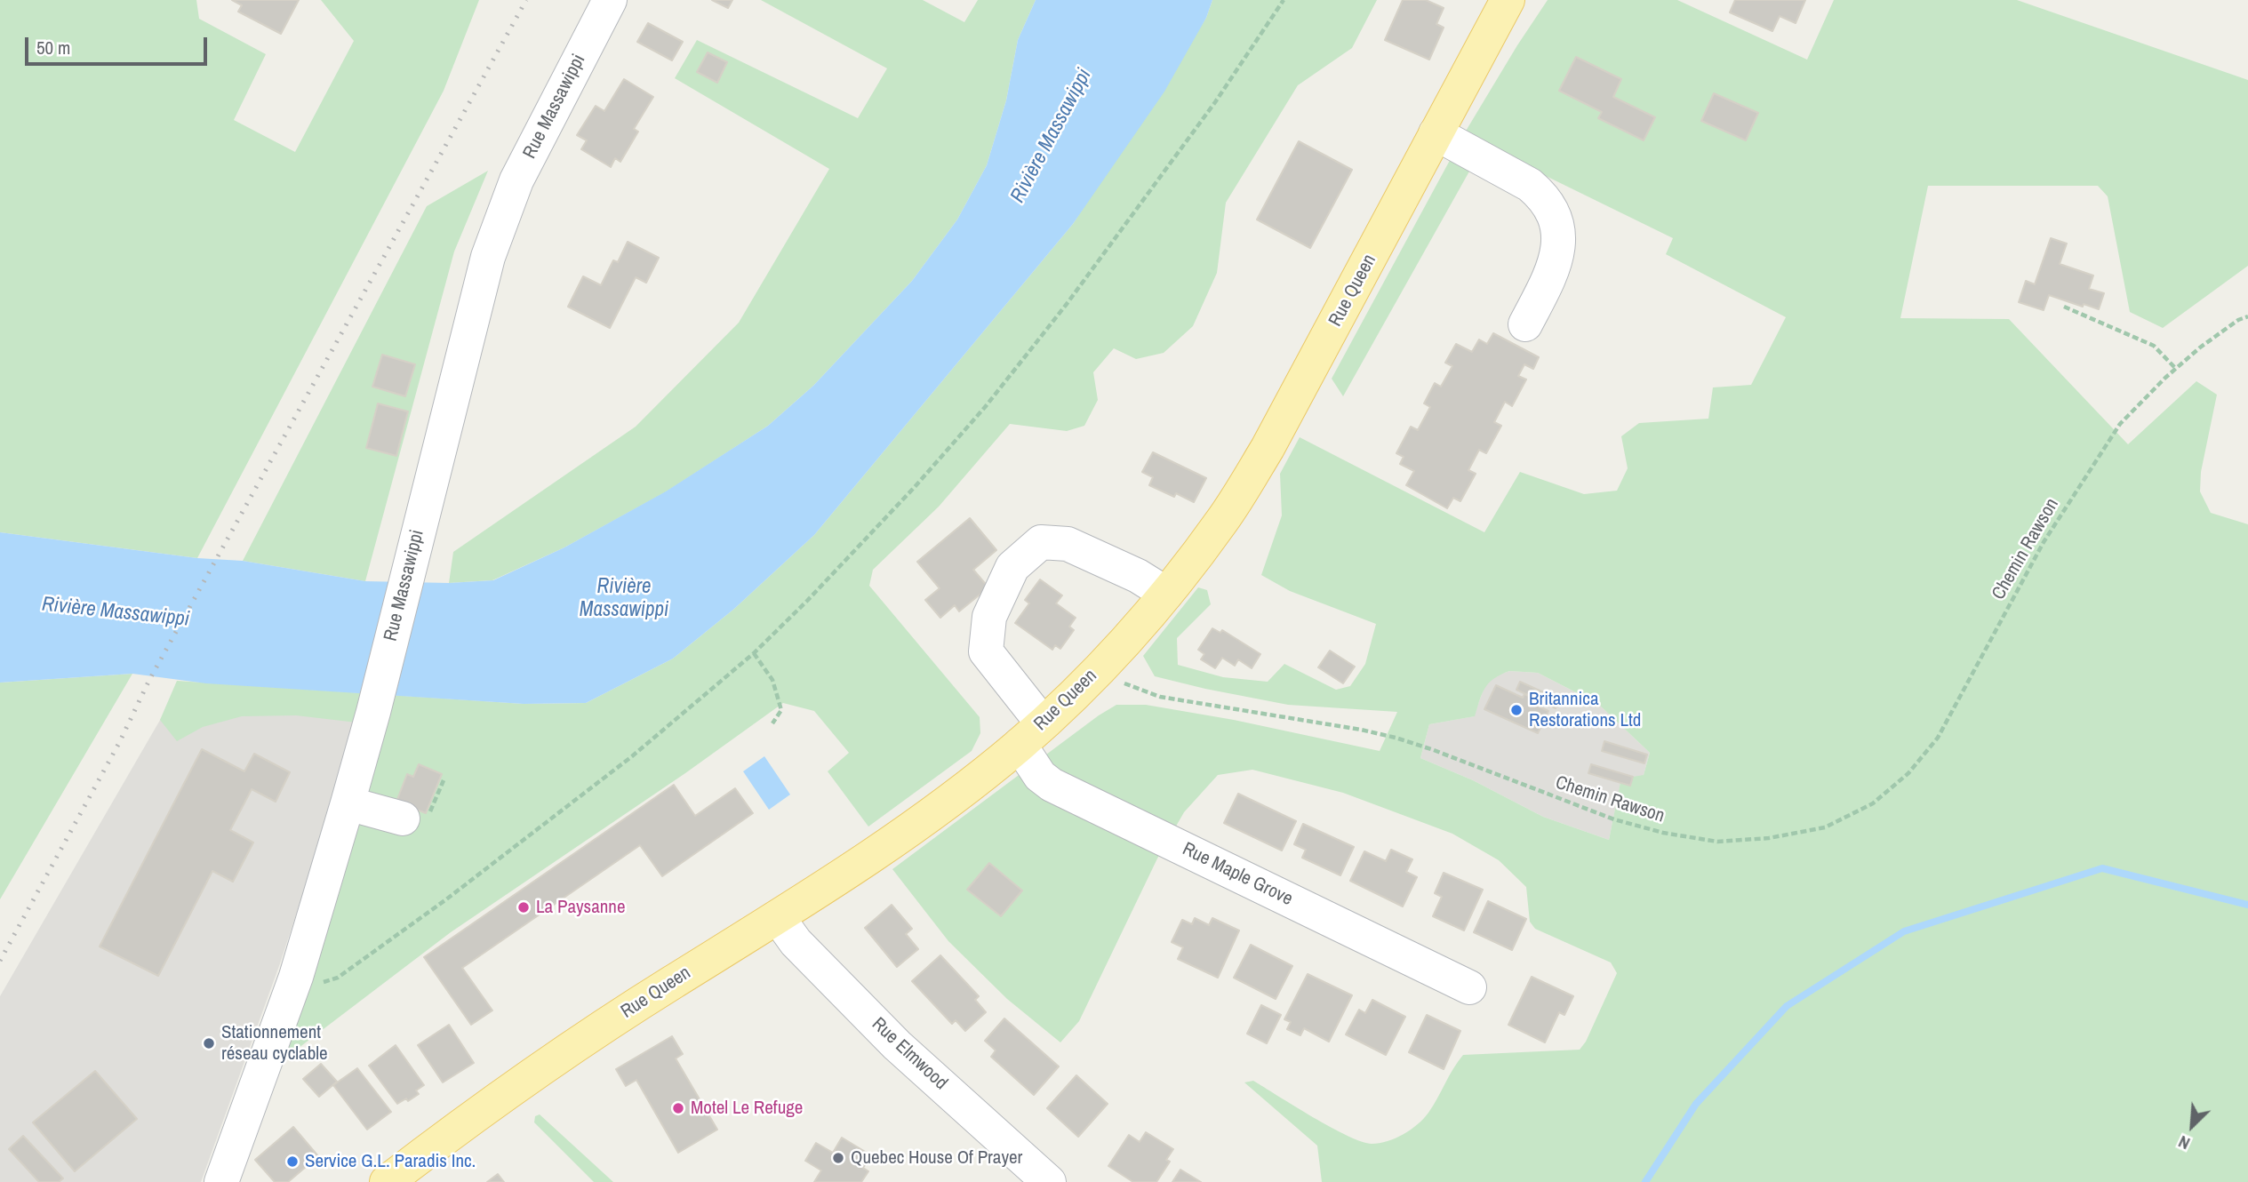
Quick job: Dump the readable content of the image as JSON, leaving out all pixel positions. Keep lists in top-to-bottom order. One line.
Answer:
{"streets":{"main road":["Rue Queen"],"street":["Rue Massawippi","Rue Maple Grove","Rue Elmwood"],"path":["Chemin Rawson"]},"crossings":[["Rue Queen","Chemin Rawson"],["Rue Queen","Rue Maple Grove"],["Rue Queen","Rue Elmwood"]],"water":["Rivière Massawippi"],"places":["Britannica Restorations Ltd","La Paysanne","Stationnement réseau cyclable","Motel Le Refuge","Quebec House Of Prayer","Service G.L. Paradis Inc."],"scale_bar":"50 m","north":"bottom left"}
